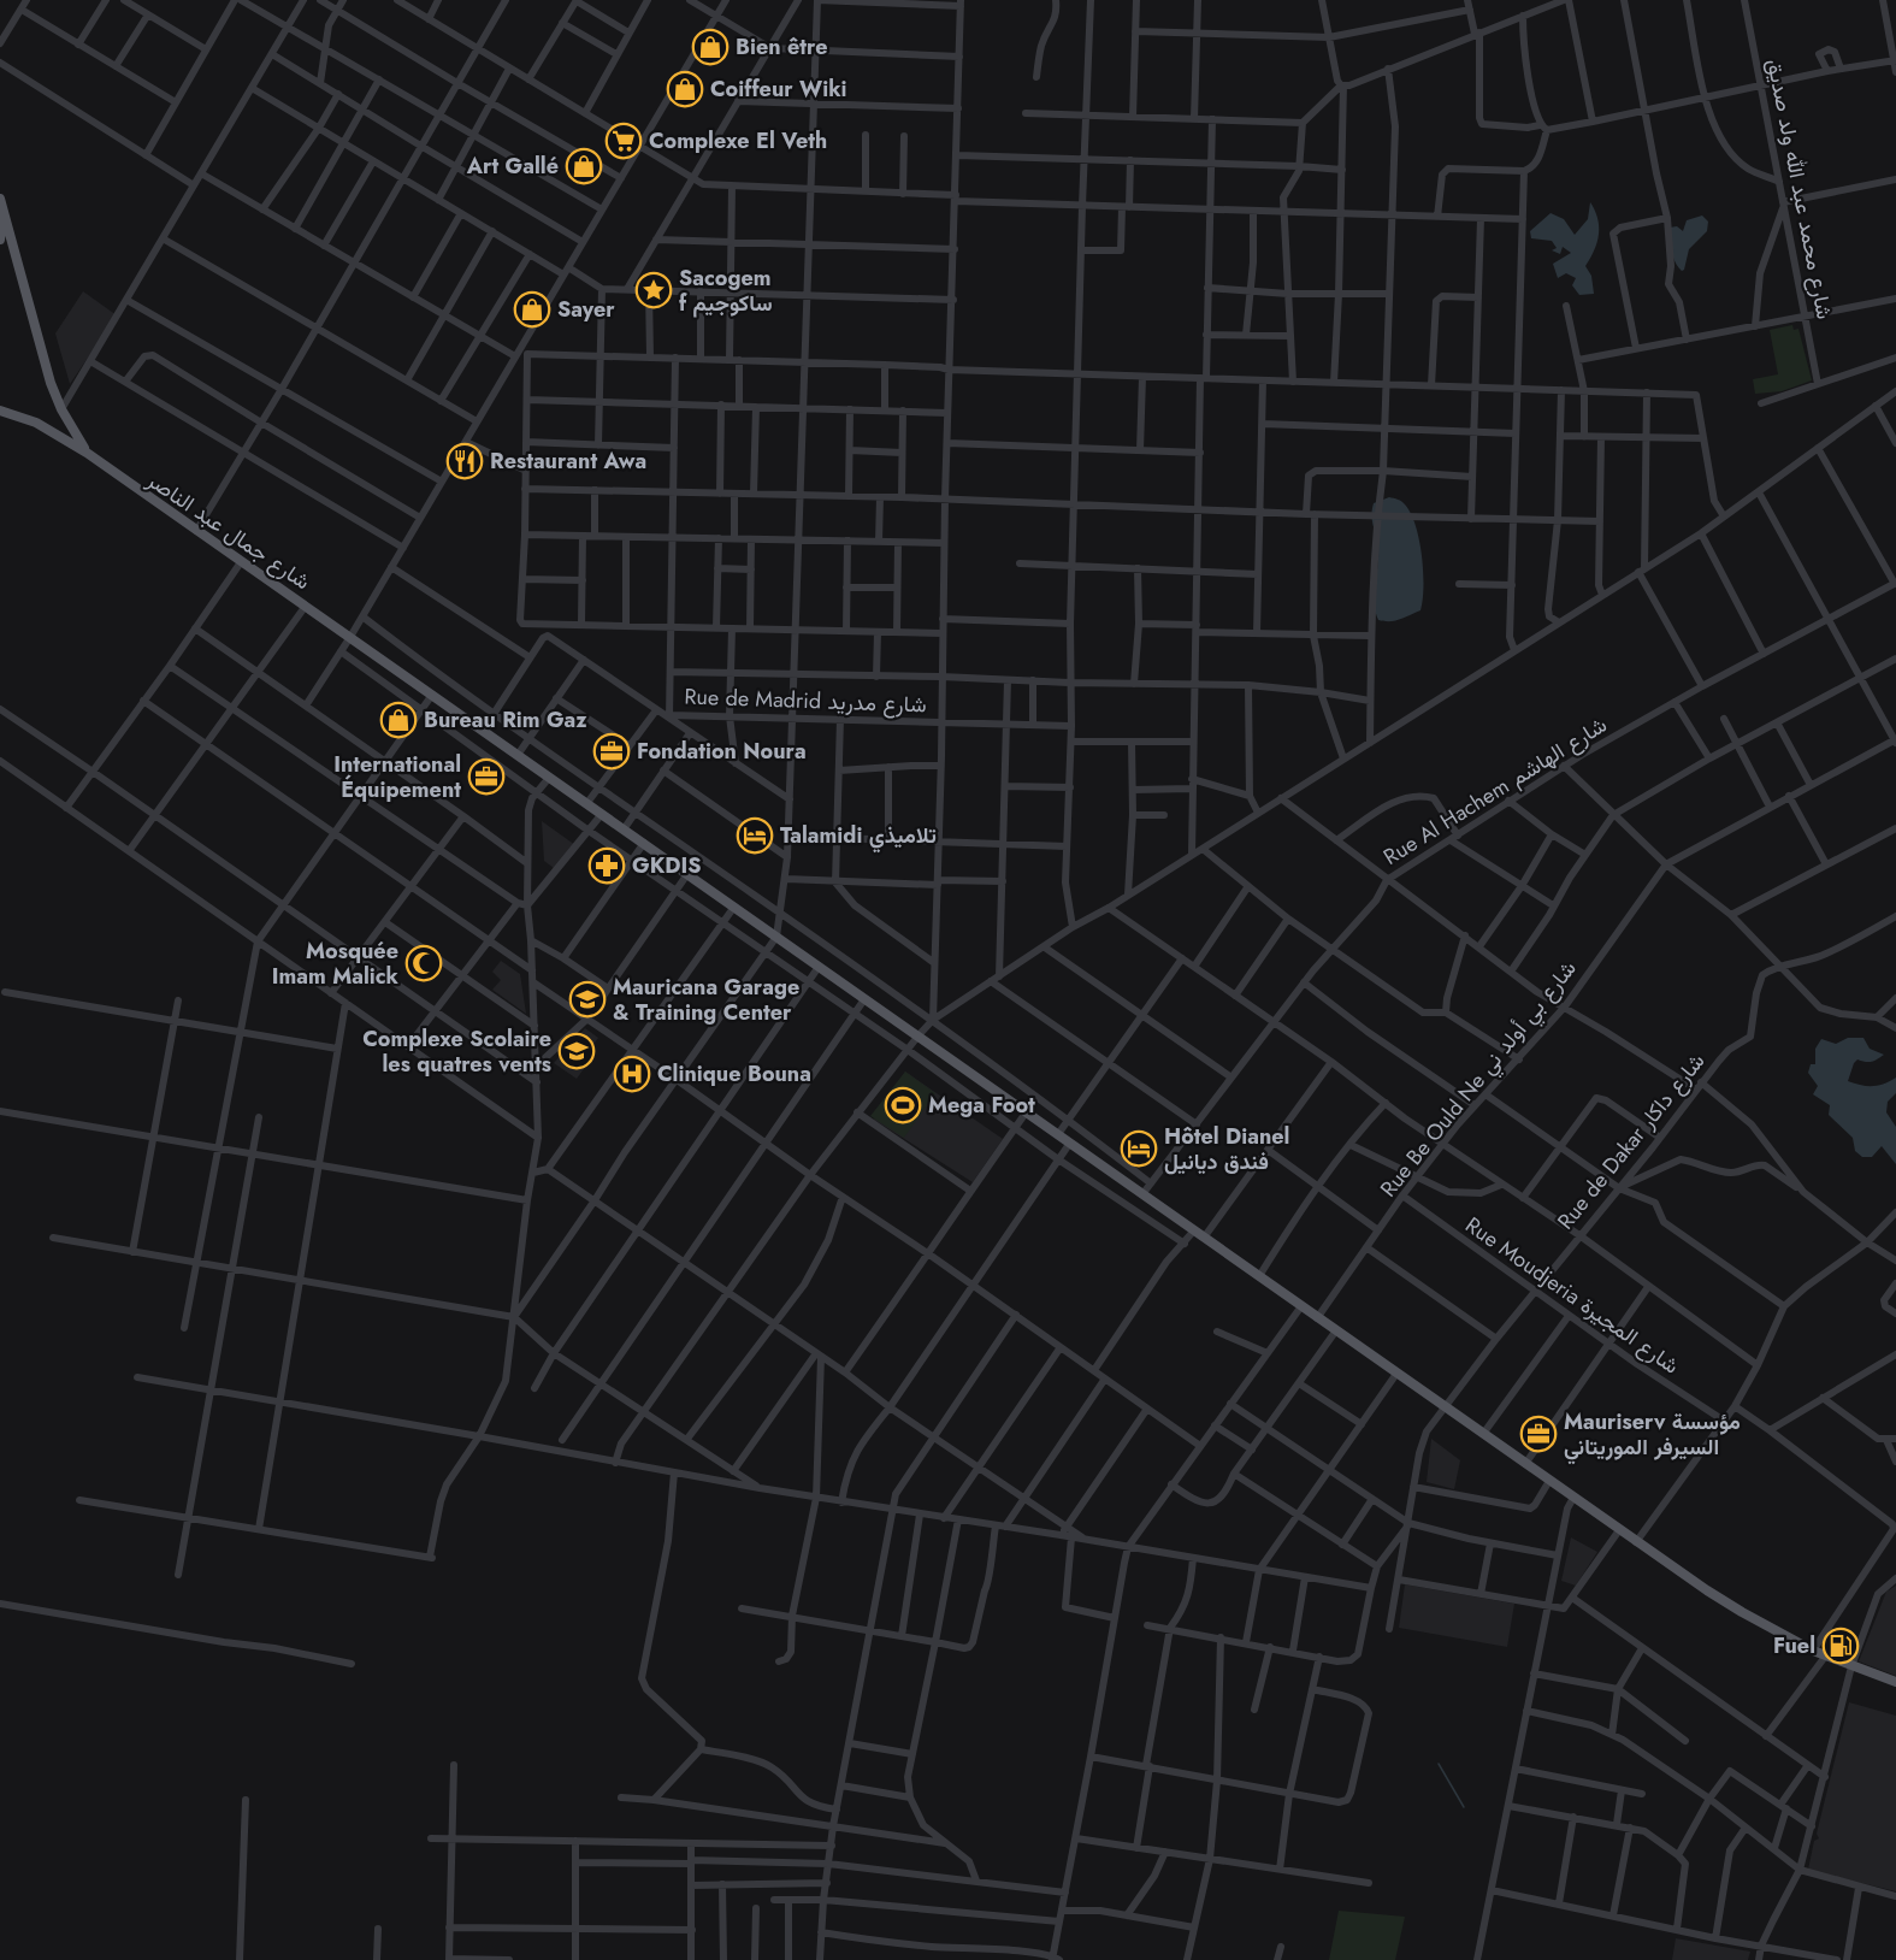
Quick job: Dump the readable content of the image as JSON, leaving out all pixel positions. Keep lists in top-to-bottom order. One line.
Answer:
{"streets":{"main road":["شارع جمال عبد الناصر"],"street":["شارع محمد عبد الله ولد صديق","Rue de Madrid شارع مدريد","Rue Al Hachem شارع الهاشم","Rue Be Ould Ne شارع بي أولد ني","Rue de Dakar شارع داكار","Rue Moudjeria شارع المجيرة"]},"crossings":[["شارع جمال عبد الناصر","Rue Al Hachem شارع الهاشم"],["شارع جمال عبد الناصر","Rue Be Ould Ne شارع بي أولد ني"],["شارع جمال عبد الناصر","Rue de Dakar شارع داكار"],["Rue Be Ould Ne شارع بي أولد ني","Rue Moudjeria شارع المجيرة"],["Rue de Dakar شارع داكار","Rue Moudjeria شارع المجيرة"]],"places":{"shop":["Bien être","Coiffeur Wiki","Art Gallé","Sayer","Bureau Rim Gaz"],"supermarket":["Complexe El Veth"],"place":["Sacogem f ساكوجيم"],"restaurant":["Restaurant Awa"],"office":["Fondation Noura","International Équipement","Mauriserv مؤسسة السيرفر الموريتاني"],"hotel":["Talamidi تلاميذي","Hôtel Dianel فندق ديانيل"],"pharmacy":["GKDIS"],"mosque":["Mosquée Imam Malick"],"school or university":["Mauricana Garage & Training Center","Complexe Scolaire les quatres vents"],"hospital":["Clinique Bouna"],"sports":["Mega Foot"],"fuel station":["Fuel"]}}
